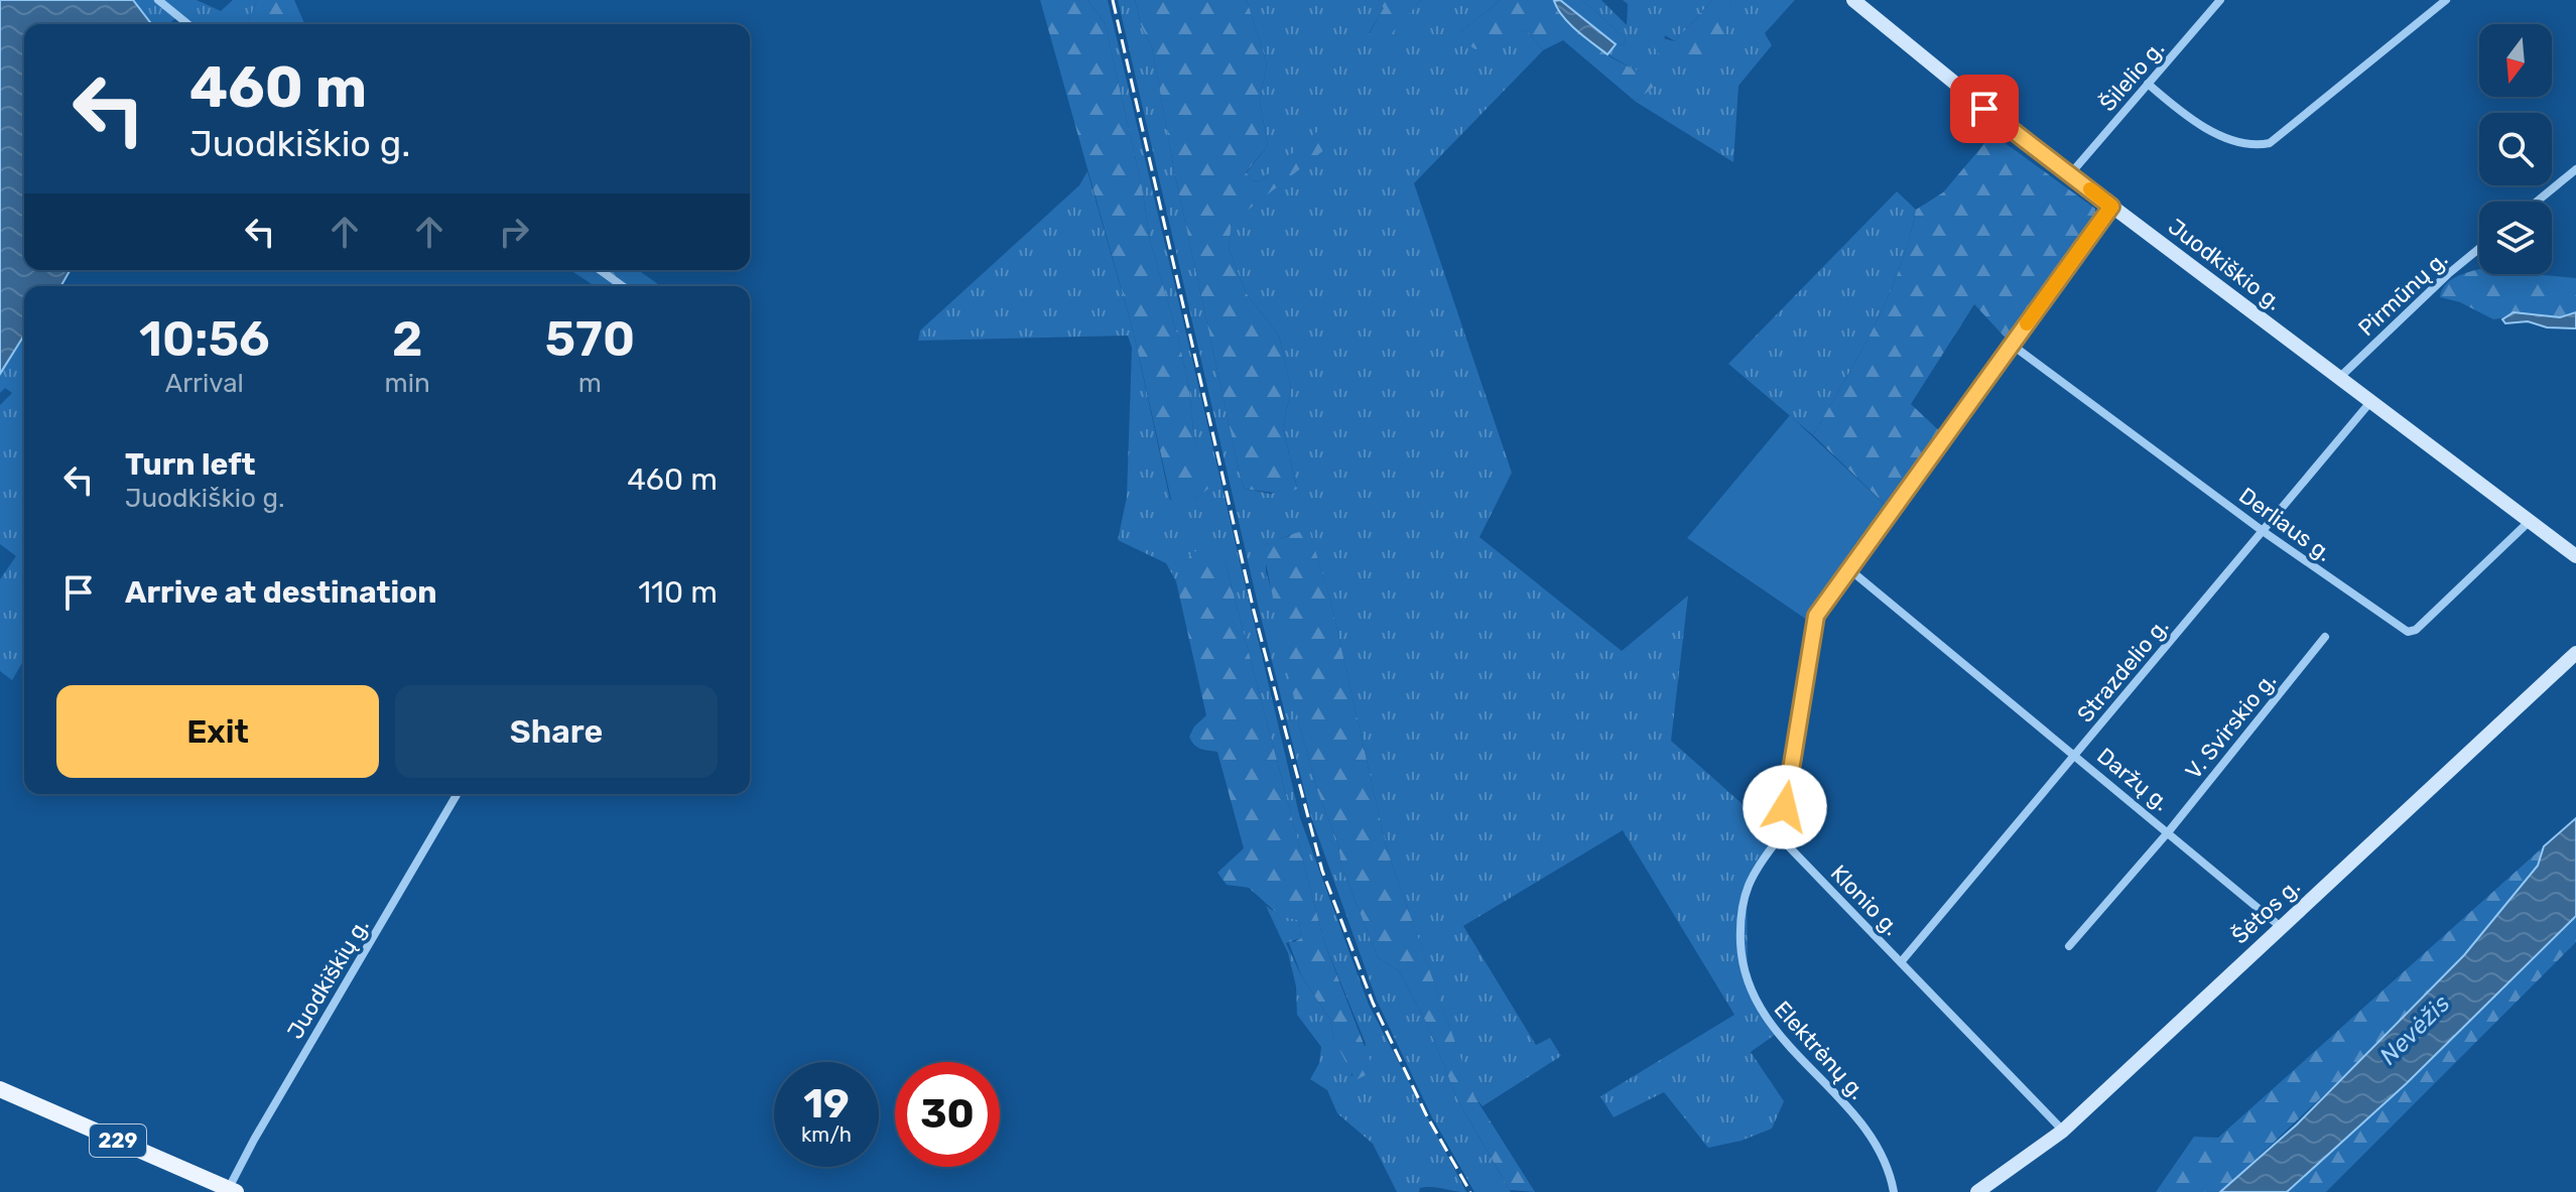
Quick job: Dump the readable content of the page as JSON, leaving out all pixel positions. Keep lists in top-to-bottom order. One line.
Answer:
{"streets":{"main road":["229"],"street":["Šilelio g.","Juodkiškio g.","Pirmūnų g.","Derliaus g.","Strazdelio g.","V. Svirskio g.","Daržų g.","Klonio g.","Šėtos g.","Juodkiškių g.","Elektrėnų g."]},"crossings":[["Šilelio g.","Juodkiškio g."],["Juodkiškio g.","Pirmūnų g."],["Juodkiškio g.","Derliaus g."],["Juodkiškio g.","Strazdelio g."],["Derliaus g.","Strazdelio g."],["Strazdelio g.","Daržų g."],["Strazdelio g.","Klonio g."],["V. Svirskio g.","Daržų g."],["Daržų g.","Šėtos g."],["Klonio g.","Šėtos g."],["Klonio g.","Elektrėnų g."],["Juodkiškių g.","229"]],"water":["Nevėžis"],"north":"bottom","page":{"turn":["460 m","Juodkiškio g."],"eta":["10:56","Arrival","2","min","570","m"],"list":[{"name":"Turn left","note":"Juodkiškio g.","value":"460 m"},{"name":"Arrive at destination","value":"110 m"}],"buttons":["Exit","Share"],"speed":"19 km/h","limit":"30"}}
